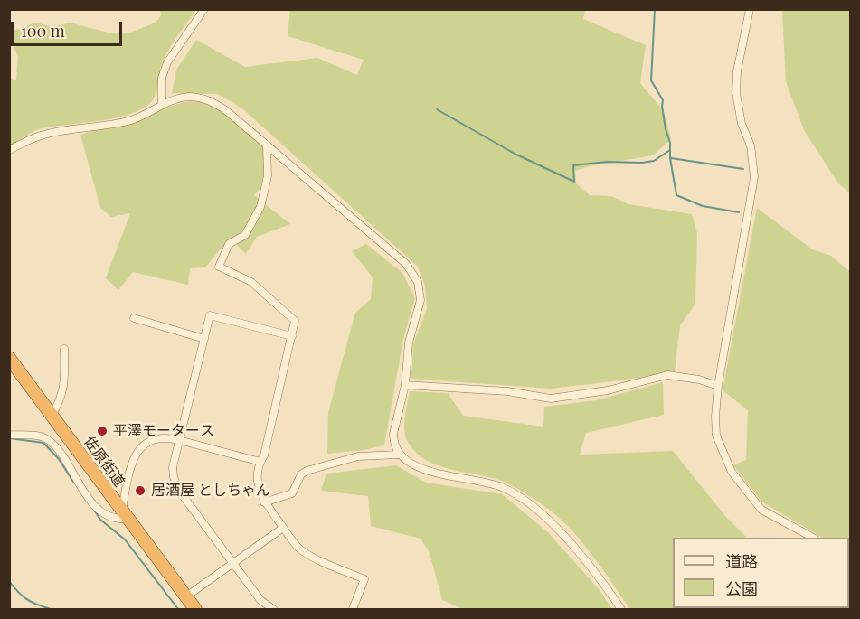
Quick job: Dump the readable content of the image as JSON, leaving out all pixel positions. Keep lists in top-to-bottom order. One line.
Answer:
{"streets":{"highway":["佐原街道"]},"places":["平澤モータース","居酒屋 としちゃん"],"legend":["道路","公園"],"scale_bar":"100 m"}
